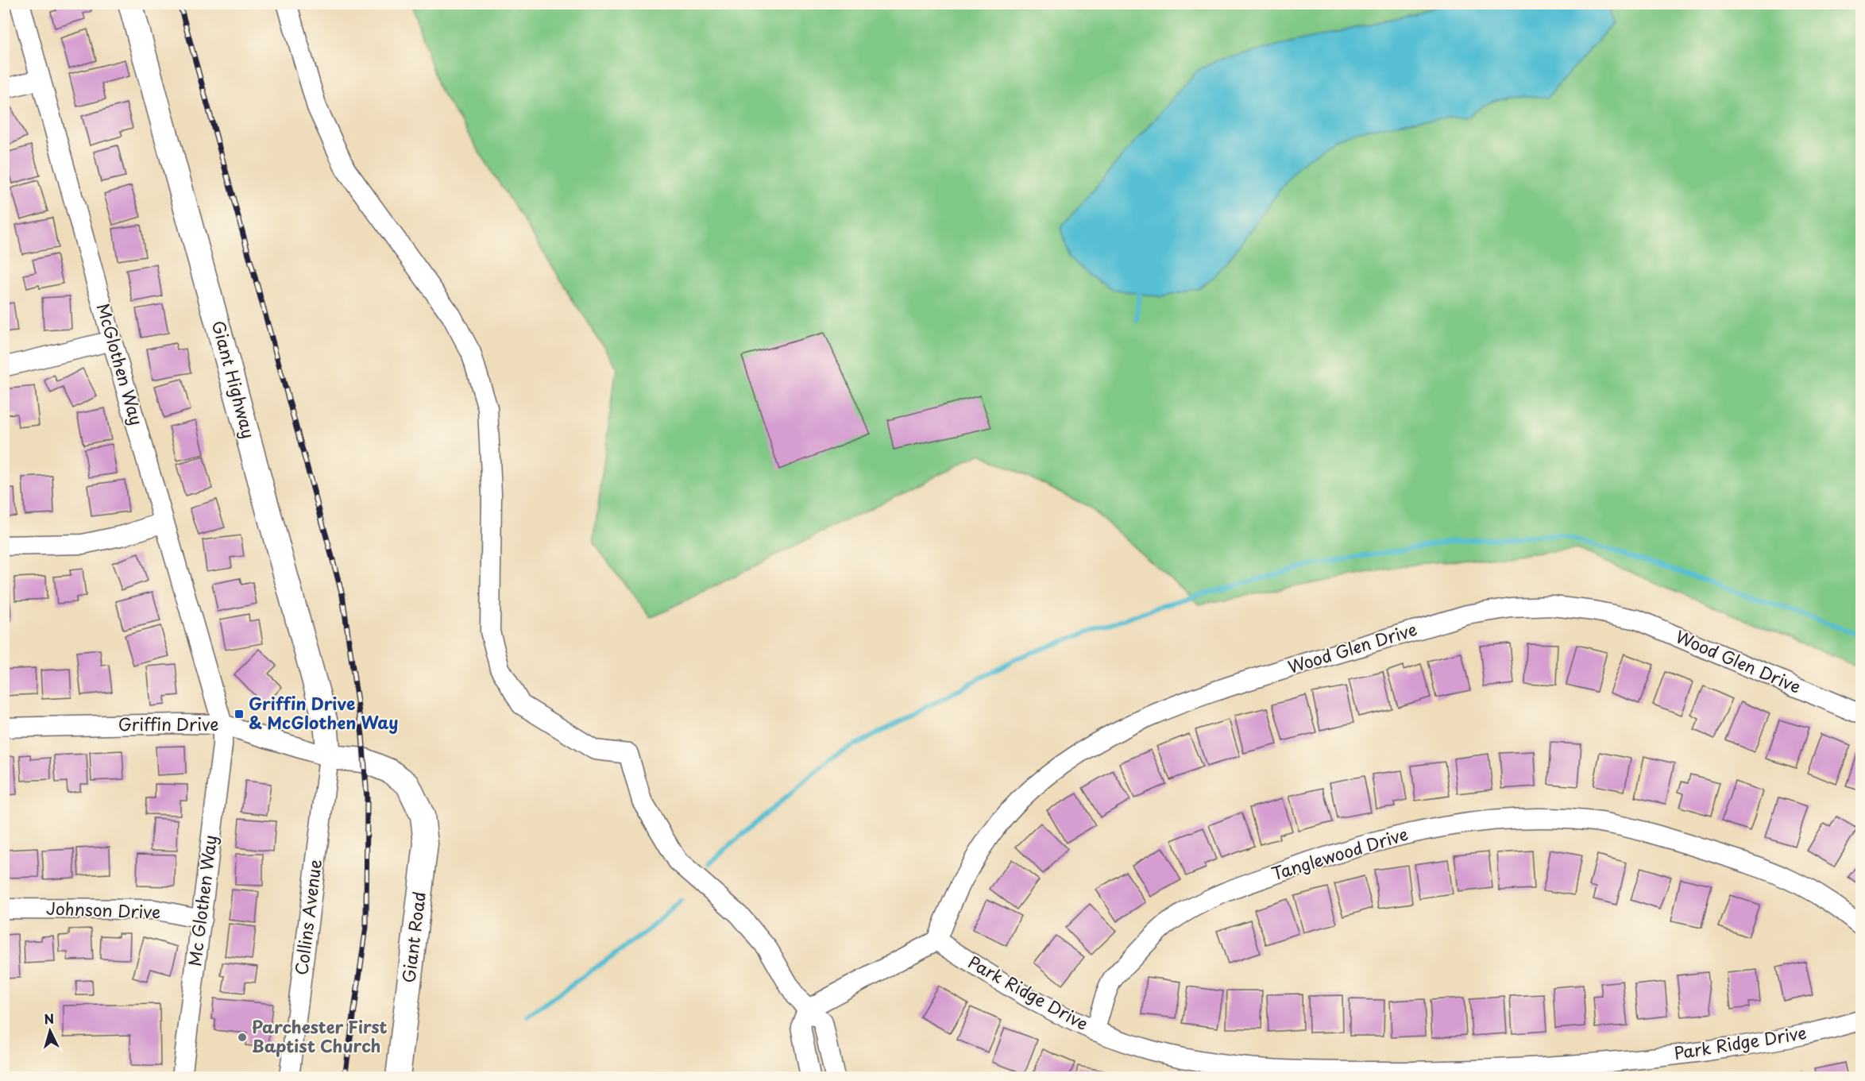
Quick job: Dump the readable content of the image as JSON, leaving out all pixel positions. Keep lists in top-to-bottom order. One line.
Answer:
{"streets":{"street":["McGlothen Way","Giant Highway","Wood Glen Drive","Griffin Drive","Tanglewood Drive","Mc Glothen Way","Johnson Drive","Collins Avenue","Giant Road","Park Ridge Drive"]},"crossings":[["McGlothen Way","Griffin Drive"],["McGlothen Way","Mc Glothen Way"],["Giant Highway","Griffin Drive"],["Giant Highway","Collins Avenue"],["Giant Highway","Giant Road"],["Wood Glen Drive","Park Ridge Drive"],["Griffin Drive","Mc Glothen Way"],["Griffin Drive","Collins Avenue"],["Griffin Drive","Giant Road"],["Tanglewood Drive","Park Ridge Drive"],["Mc Glothen Way","Johnson Drive"],["Collins Avenue","Giant Road"]],"places":{"transit":["Griffin Drive & McGlothen Way"],"other":["Parchester First Baptist Church"]},"north":"top"}
